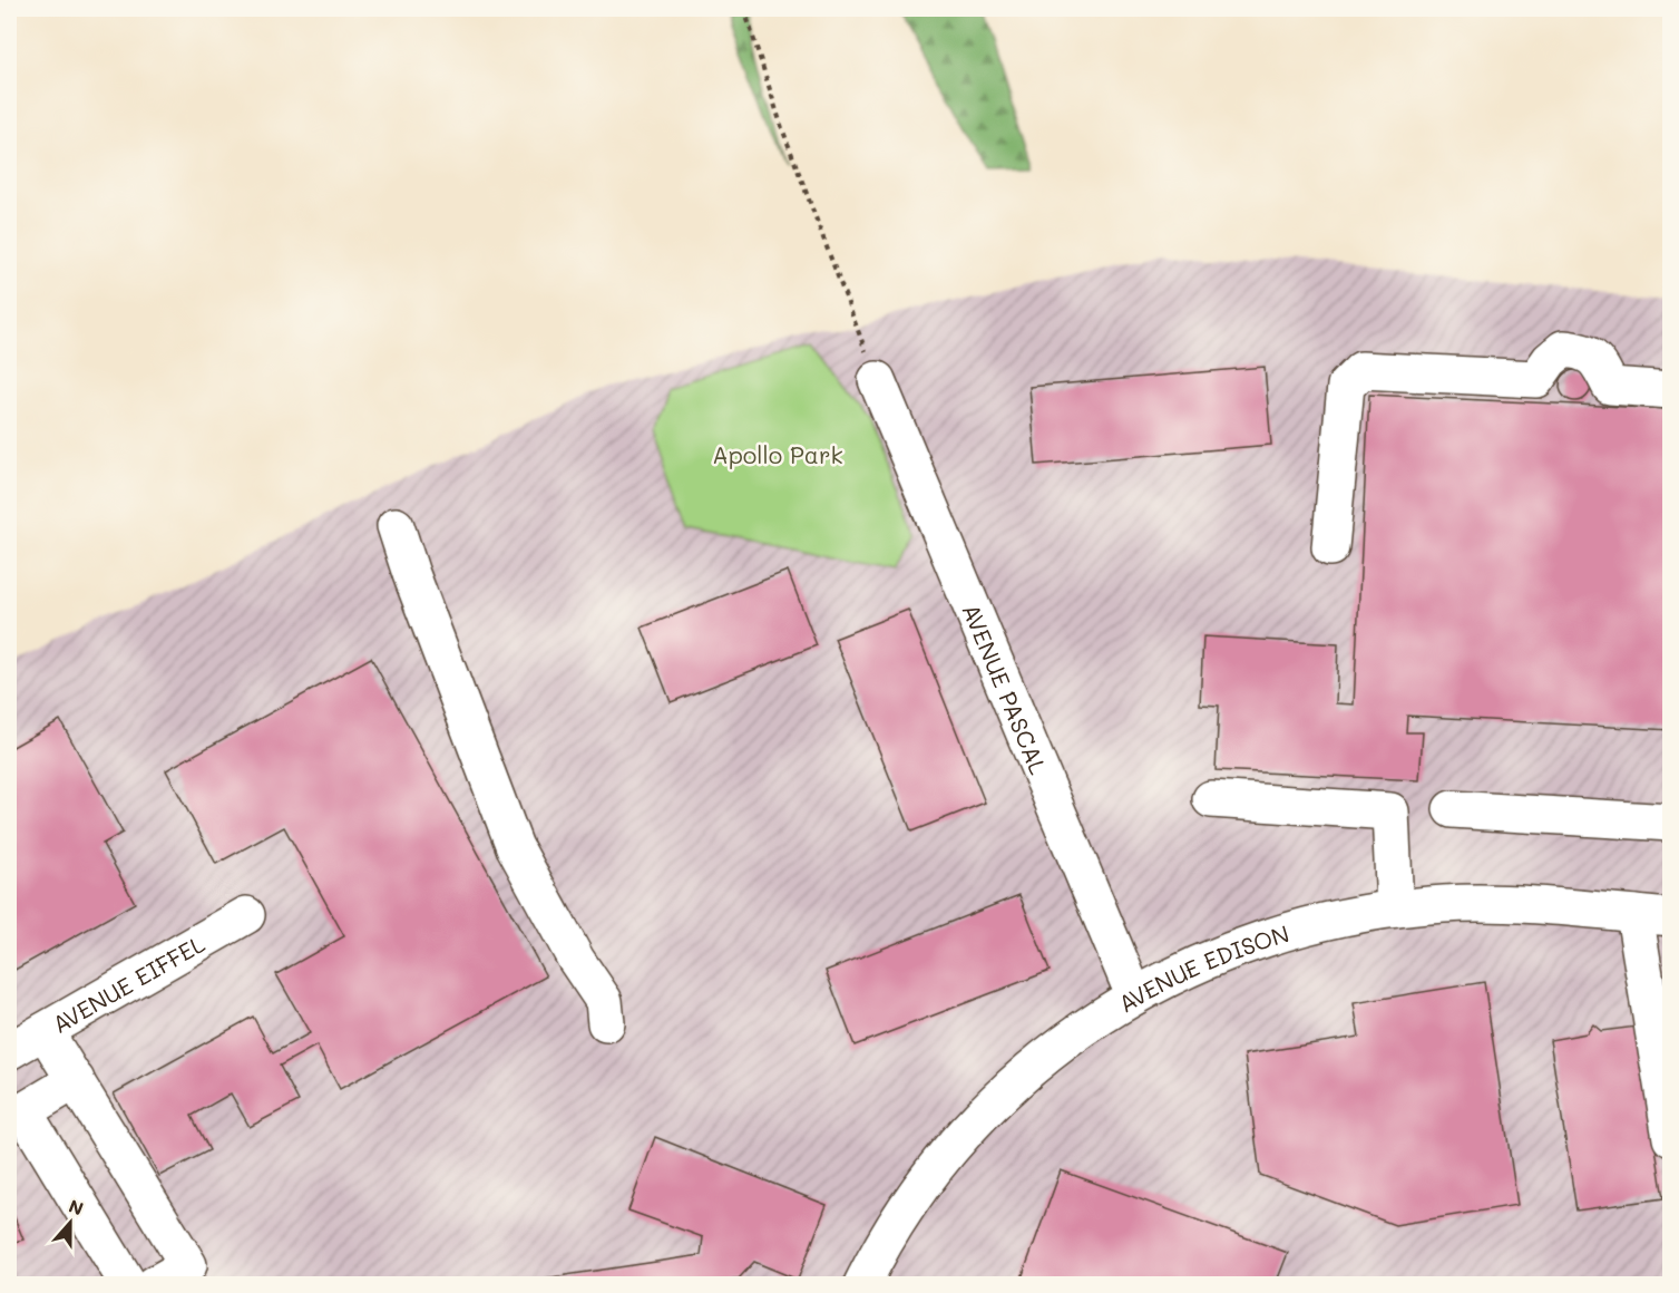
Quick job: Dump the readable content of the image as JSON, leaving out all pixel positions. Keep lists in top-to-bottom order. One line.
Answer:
{"streets":{"street":["AVENUE PASCAL","AVENUE EDISON","AVENUE EIFFEL"]},"crossings":[["AVENUE PASCAL","AVENUE EDISON"]],"parks":["Apollo Park"],"north":"top"}
